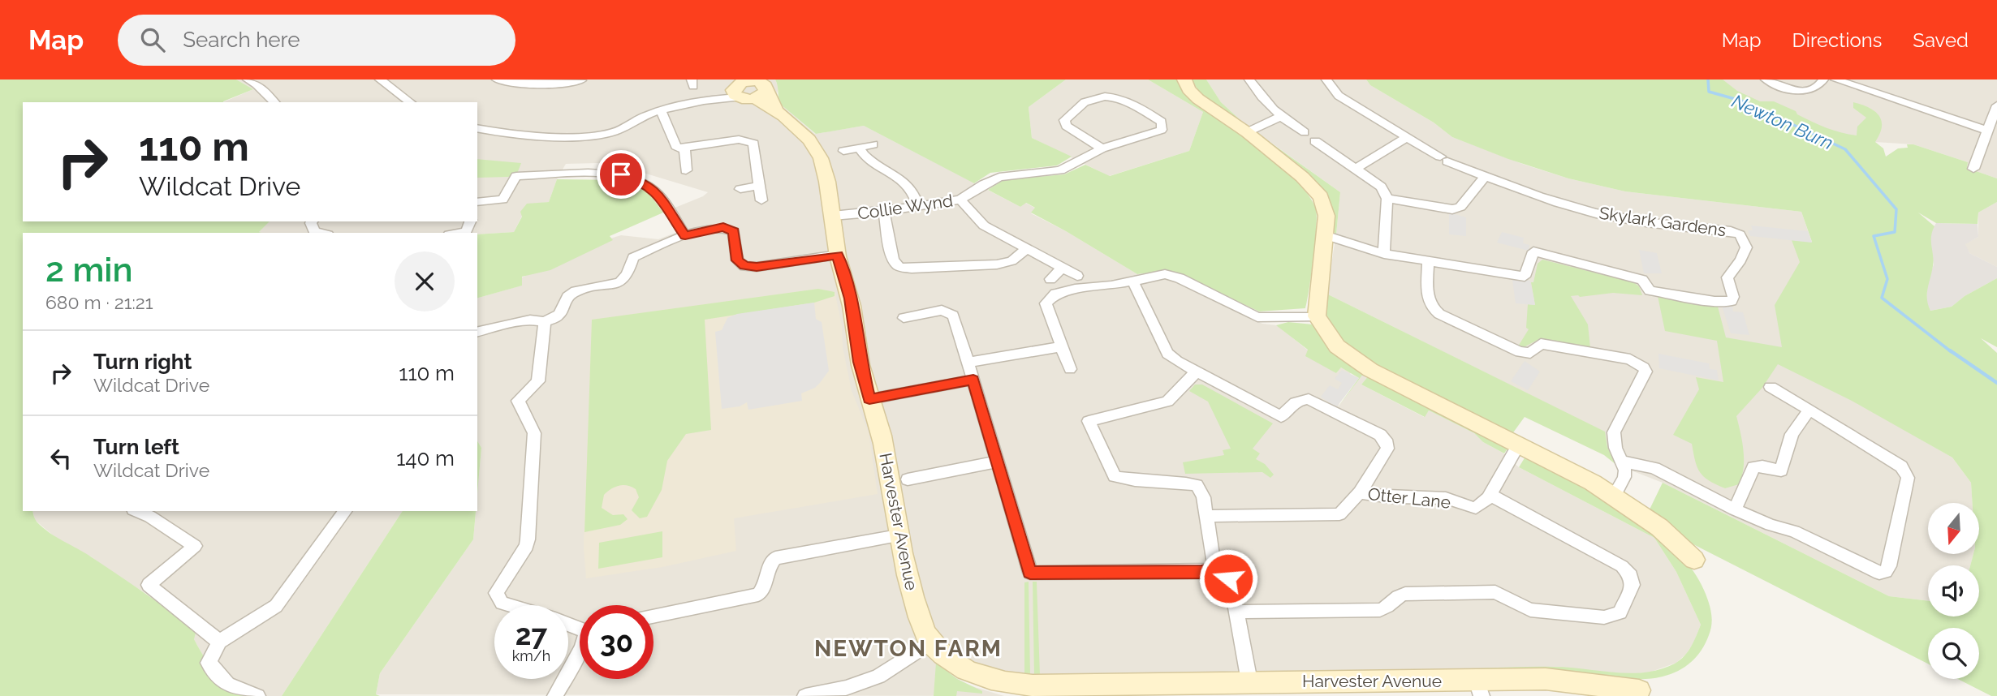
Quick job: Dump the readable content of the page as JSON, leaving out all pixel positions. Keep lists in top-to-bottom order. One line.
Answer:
{"streets":{"street":["Collie Wynd","Skylark Gardens","Otter Lane","Harvester Avenue"]},"crossings":[["Collie Wynd","Harvester Avenue"]],"districts":["NEWTON FARM"],"water":["Newton Burn"],"north":"bottom","page":{"header":"Map","search":"Search here","nav":["Map","Directions","Saved"],"turn":["110 m","Wildcat Drive"],"heading":["2 min","680 m · 21:21"],"list":[{"name":"Turn right","note":"Wildcat Drive","value":"110 m"},{"name":"Turn left","note":"Wildcat Drive","value":"140 m"}],"speed":"27 km/h","limit":"30"}}
